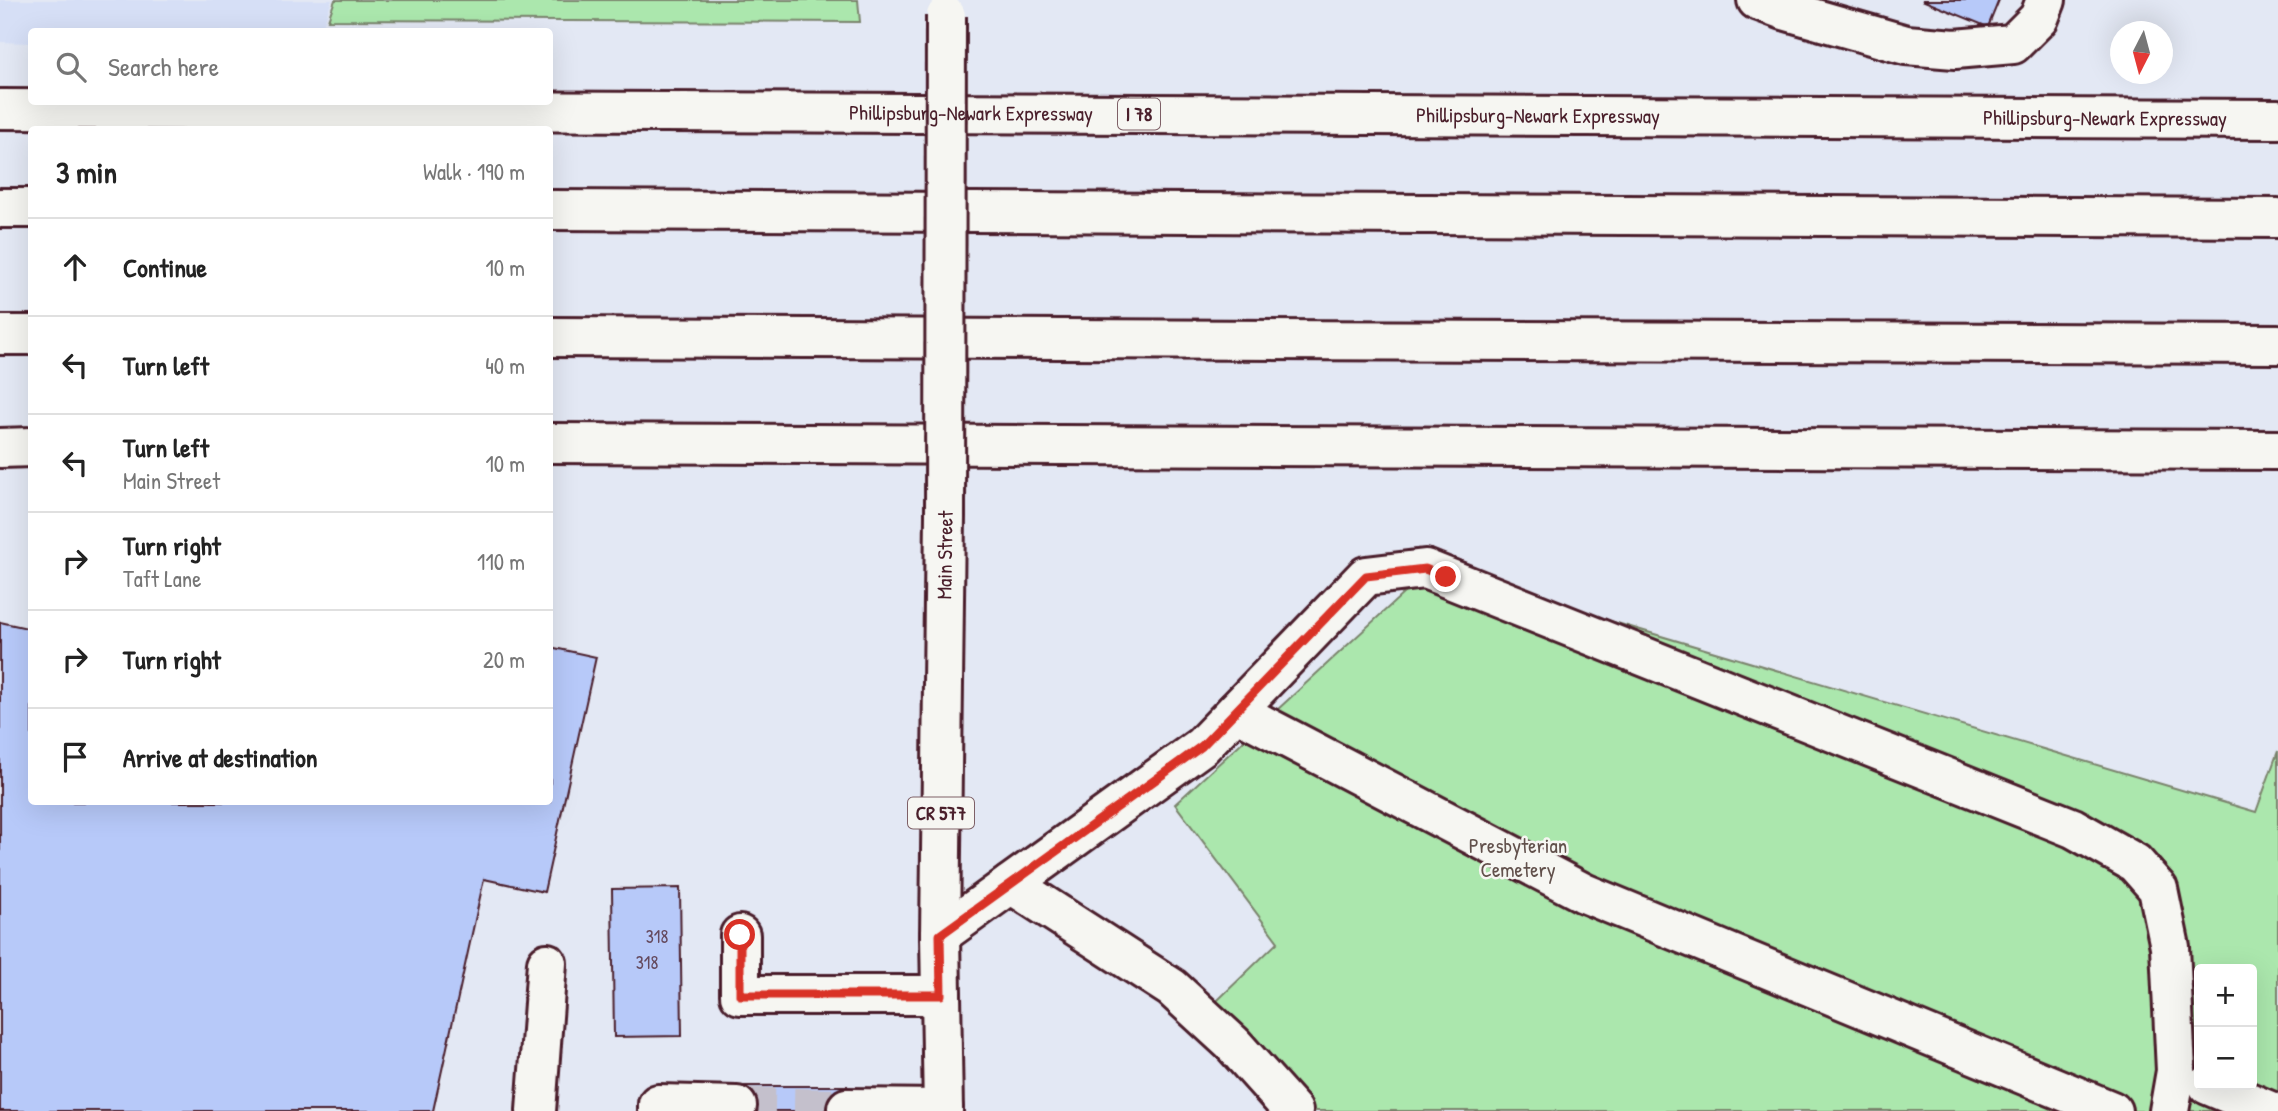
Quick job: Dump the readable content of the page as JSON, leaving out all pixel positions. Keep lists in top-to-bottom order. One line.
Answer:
{"streets":{"main road":["Phillipsburg-Newark Expressway","I 78","Main Street","CR 577"]},"parks":["Presbyterian Cemetery"],"house_numbers":["318","318"],"north":"bottom","page":{"search":"Search here","heading":["3 min","Walk · 190 m"],"list":[["Continue","10 m"],["Turn left","40 m"],["Turn left","Main Street","10 m"],["Turn right","Taft Lane","110 m"],["Turn right","20 m"],"Arrive at destination"],"map_buttons":["+","−"]}}
